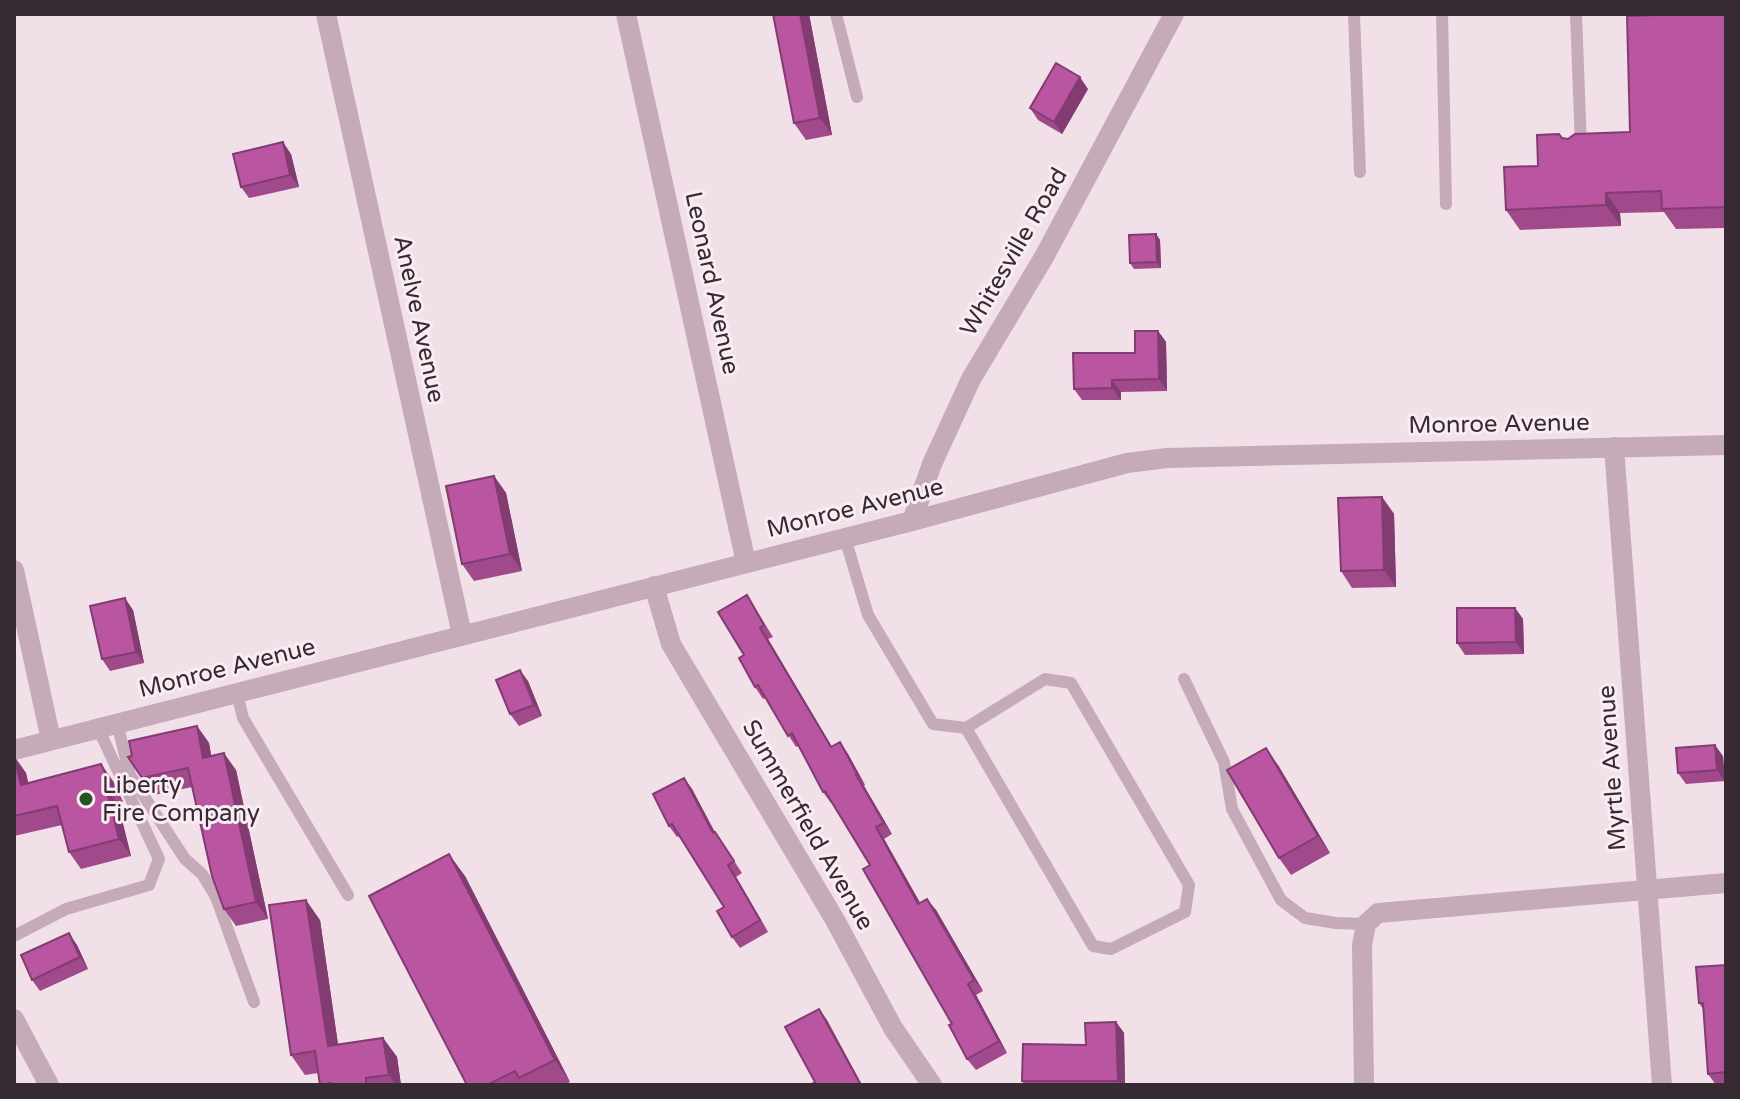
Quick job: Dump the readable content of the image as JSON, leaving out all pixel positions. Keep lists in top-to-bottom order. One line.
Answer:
{"streets":{"street":["Whitesville Road","Leonard Avenue","Anelve Avenue","Monroe Avenue","Myrtle Avenue","Summerfield Avenue"]},"crossings":[["Whitesville Road","Monroe Avenue"],["Leonard Avenue","Monroe Avenue"],["Anelve Avenue","Monroe Avenue"],["Monroe Avenue","Myrtle Avenue"],["Monroe Avenue","Summerfield Avenue"]],"places":["Liberty Fire Company"]}
